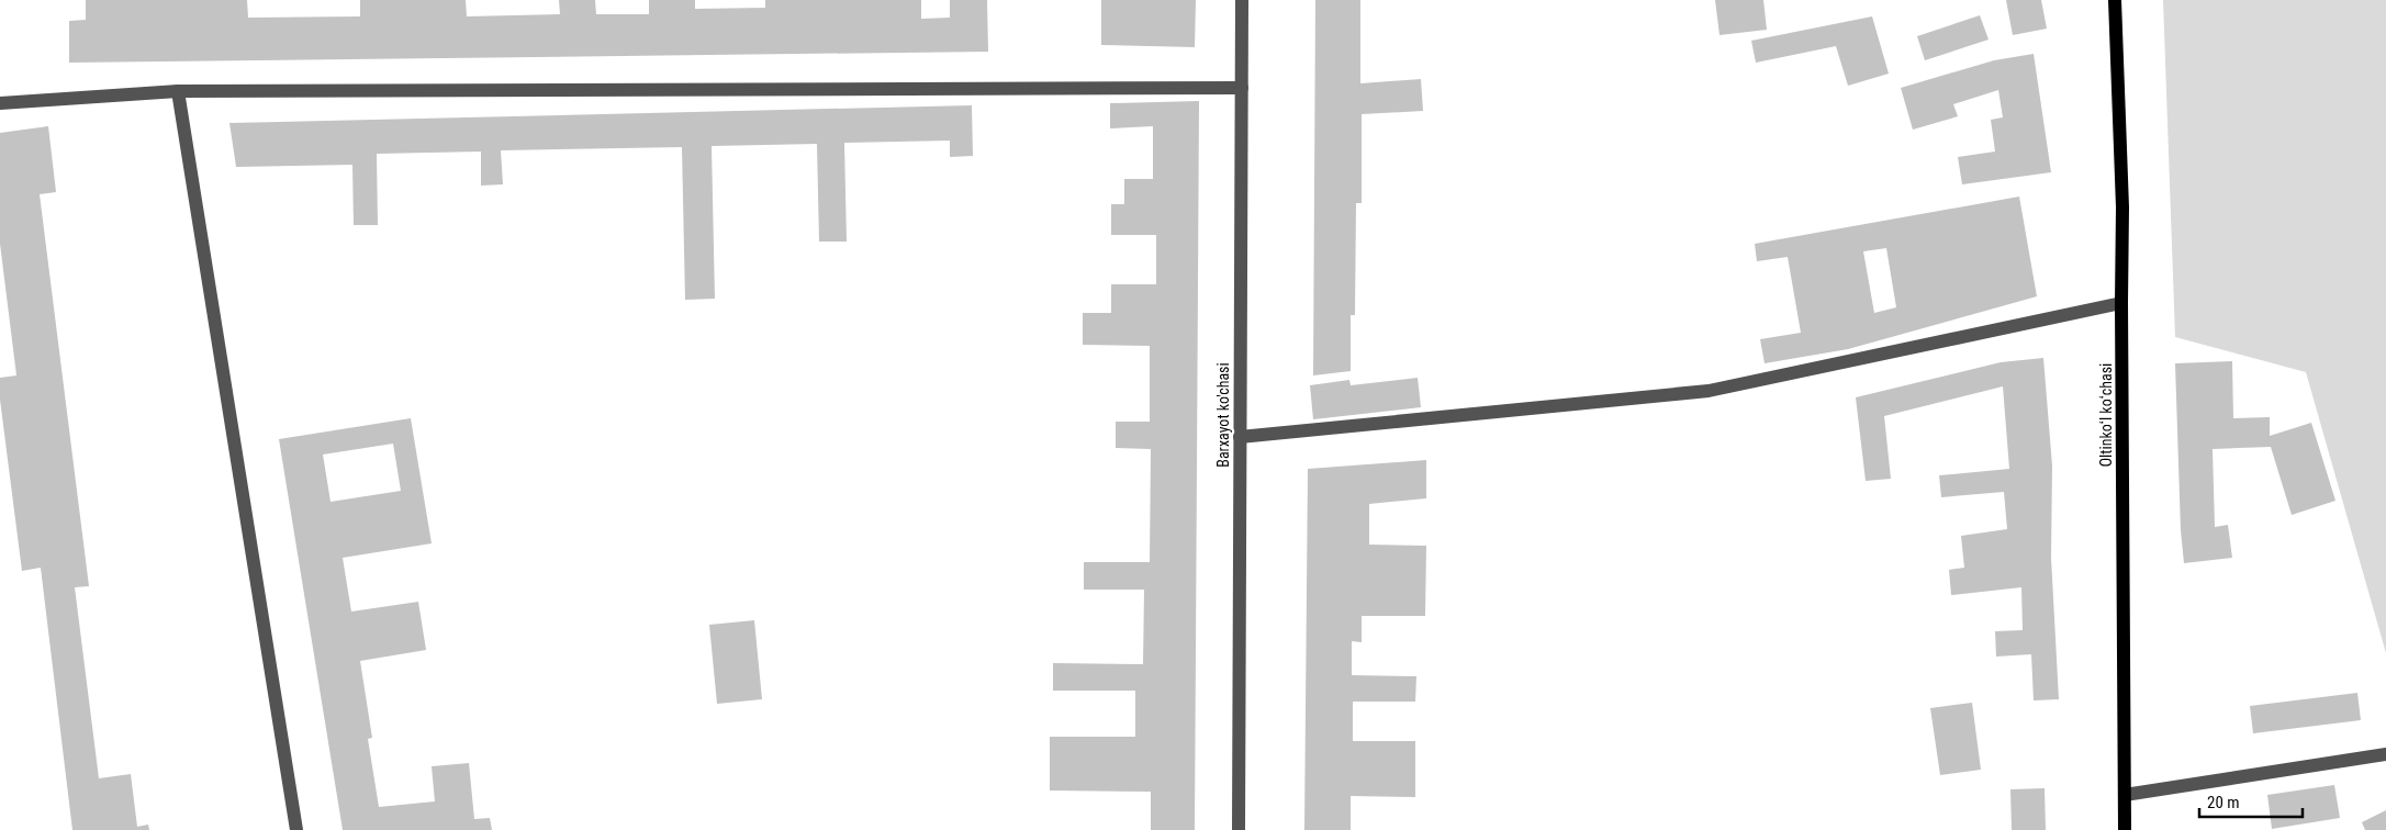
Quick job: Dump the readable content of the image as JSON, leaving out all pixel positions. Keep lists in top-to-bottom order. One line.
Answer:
{"streets":{"main road":["Oltinkoʻl koʻchasi"],"street":["Barxayot ko'chasi"]},"scale_bar":"20 m"}
